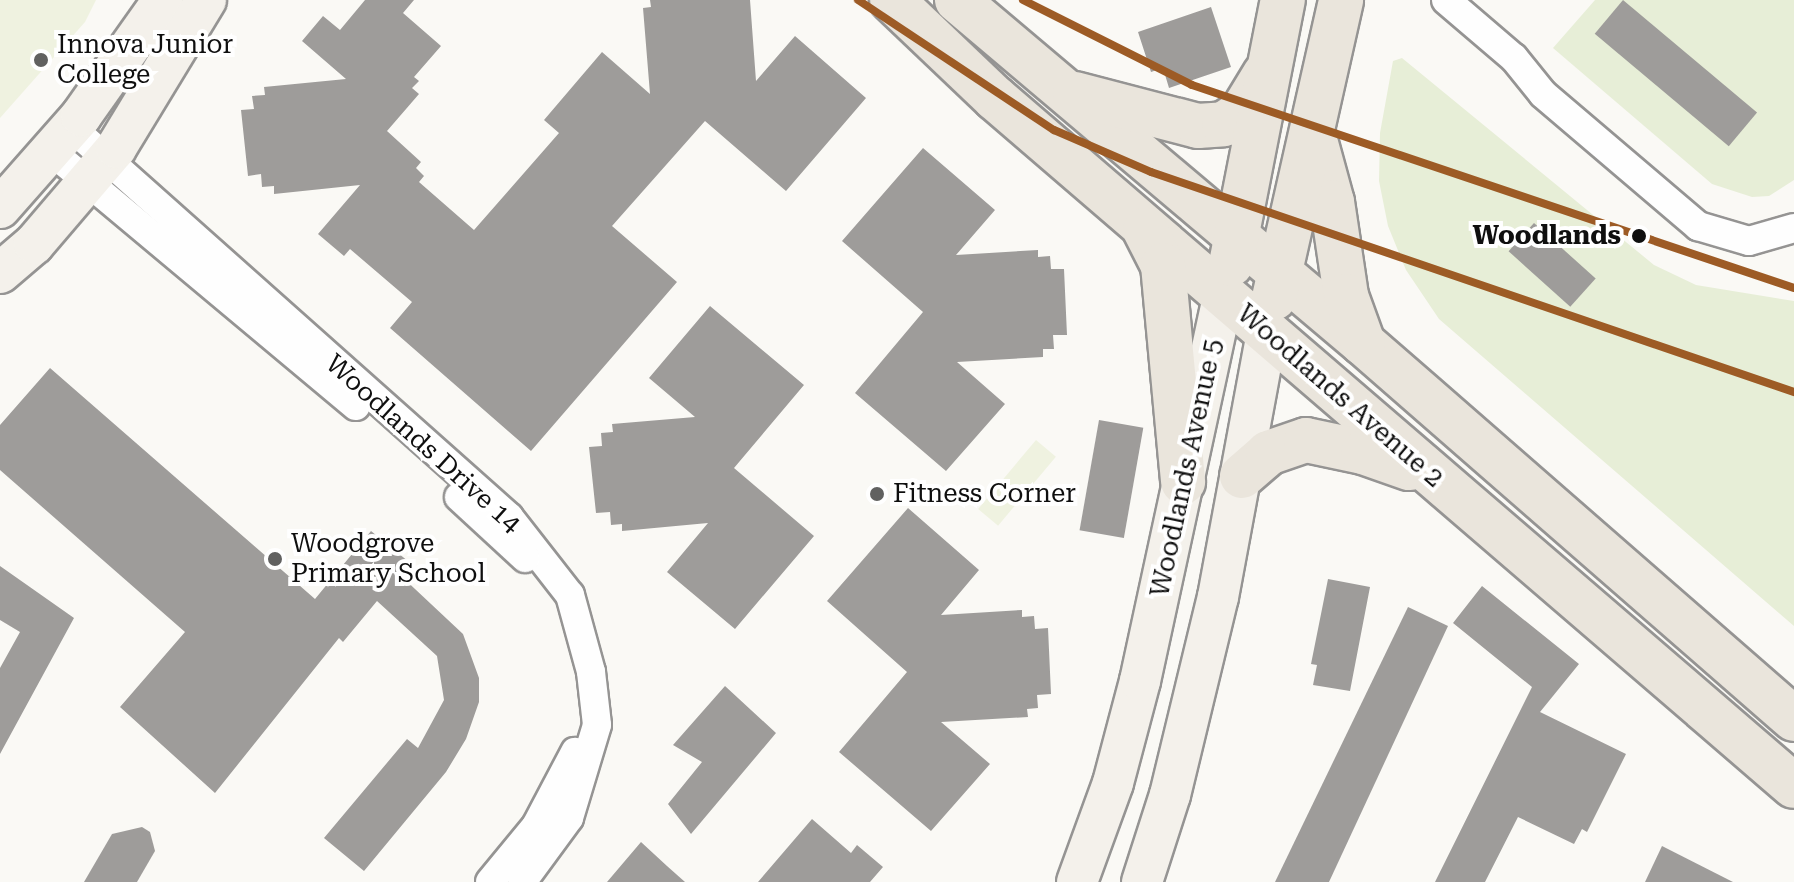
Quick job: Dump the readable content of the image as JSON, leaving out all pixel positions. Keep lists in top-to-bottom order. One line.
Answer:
{"streets":{"main road":["Woodlands Avenue 2","Woodlands Avenue 5"],"street":["Woodlands Drive 14"]},"crossings":[["Woodlands Avenue 2","Woodlands Avenue 5"]],"places":["Innova Junior College","Woodlands","Fitness Corner","Woodgrove Primary School"]}
